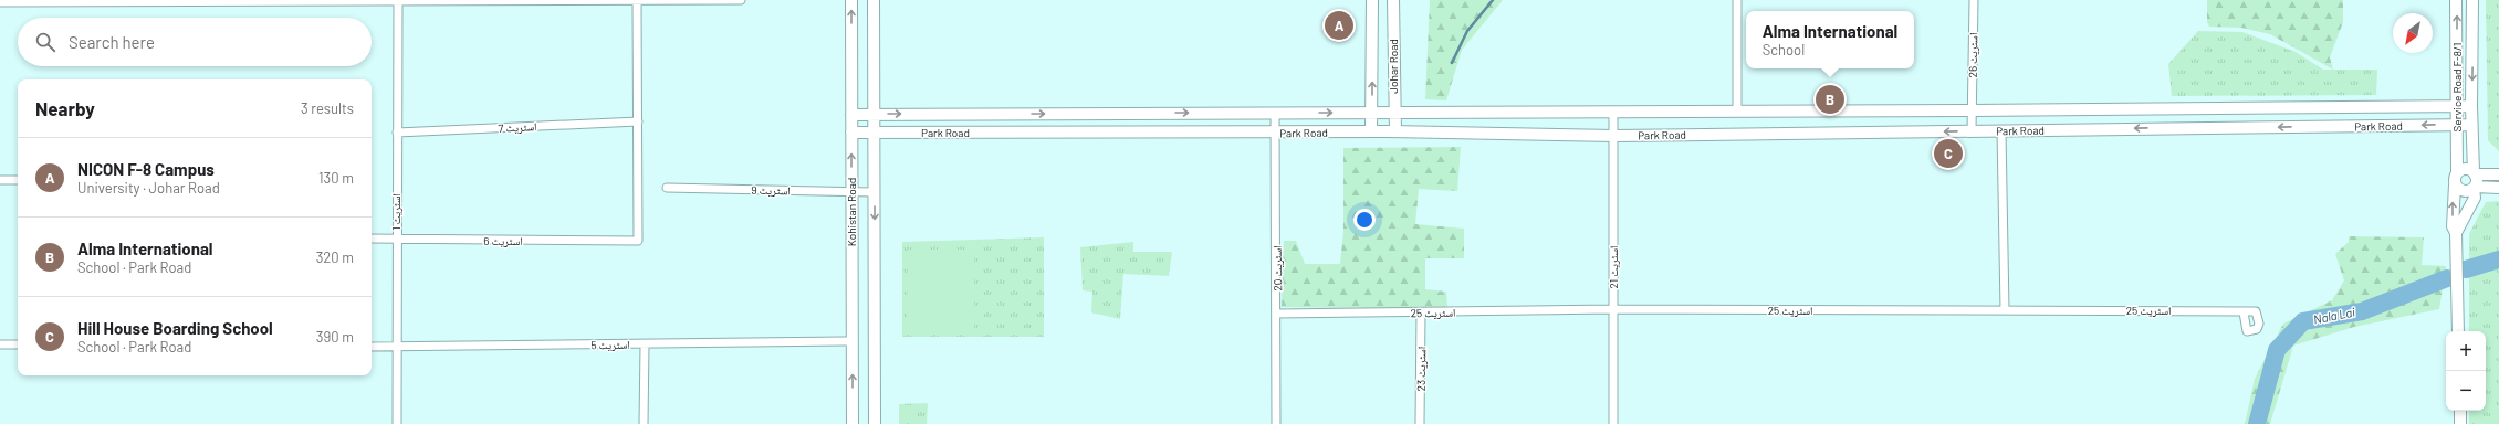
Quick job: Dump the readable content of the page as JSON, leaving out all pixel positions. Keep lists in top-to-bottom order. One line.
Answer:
{"streets":{"street":["اسٹریٹ 26","Johar Road","Service Road F-8/1","Park Road","اسٹریٹ 7","اسٹریٹ 9","اسٹریٹ 1","Kohistan Road","اسٹریٹ 6","اسٹریٹ 21","اسٹریٹ 20","اسٹریٹ 25","اسٹریٹ 5","اسٹریٹ 23"]},"crossings":[["اسٹریٹ 26","Park Road"],["Johar Road","Park Road"],["Service Road F-8/1","Park Road"],["Park Road","Kohistan Road"],["Park Road","اسٹریٹ 21"],["Park Road","اسٹریٹ 20"],["اسٹریٹ 7","اسٹریٹ 1"],["اسٹریٹ 7","اسٹریٹ 6"],["اسٹریٹ 9","Kohistan Road"],["اسٹریٹ 1","اسٹریٹ 6"],["اسٹریٹ 1","اسٹریٹ 5"],["Kohistan Road","اسٹریٹ 5"],["اسٹریٹ 21","اسٹریٹ 25"],["اسٹریٹ 20","اسٹریٹ 25"],["اسٹریٹ 25","اسٹریٹ 23"]],"water":["Nala Lai"],"north":"bottom left","page":{"pins":["A","B","C"],"popup":["Alma International","School"],"search":"Search here","heading":["Nearby","3 results"],"list":[{"mark":"A","name":"NICON F-8 Campus","note":"University · Johar Road","value":"130 m"},{"mark":"B","name":"Alma International","note":"School · Park Road","value":"320 m"},{"mark":"C","name":"Hill House Boarding School","note":"School · Park Road","value":"390 m"}],"map_buttons":["+","−"]}}
